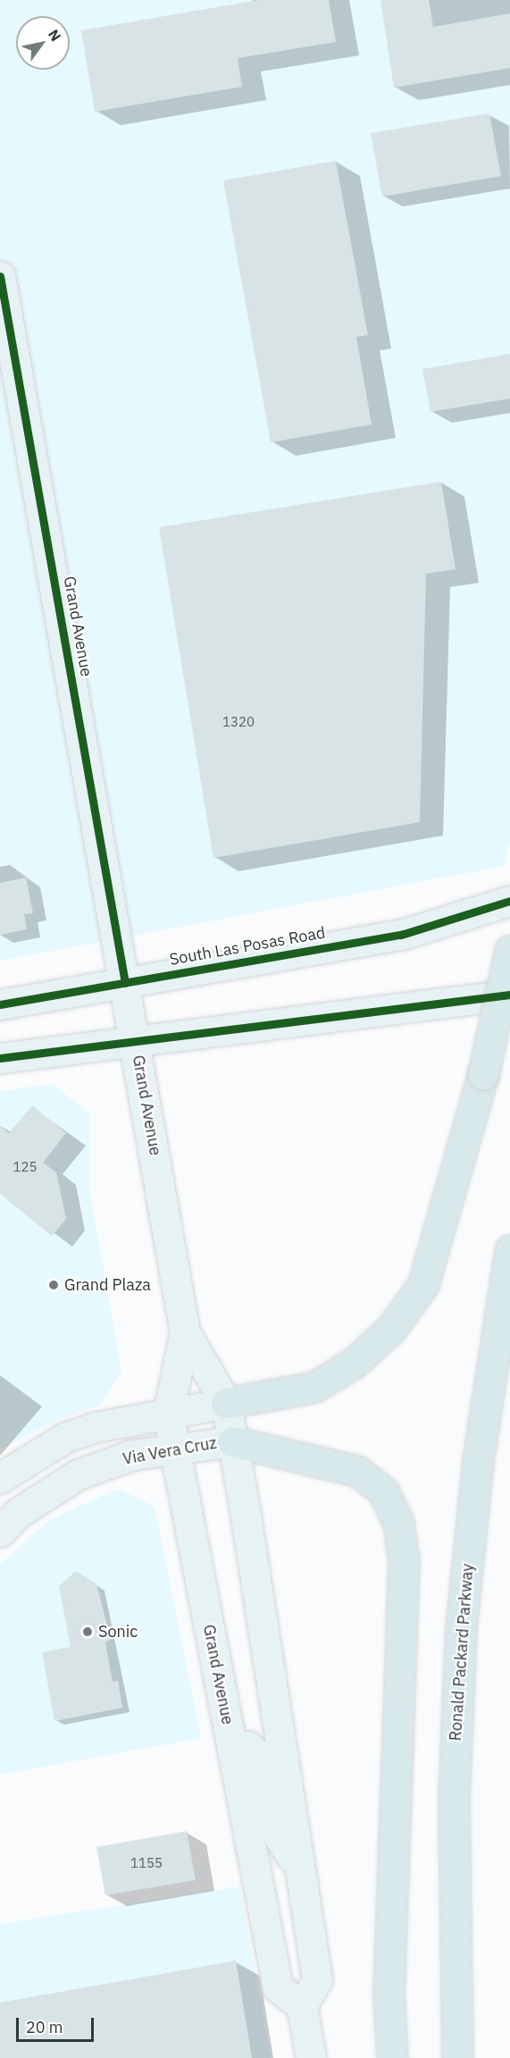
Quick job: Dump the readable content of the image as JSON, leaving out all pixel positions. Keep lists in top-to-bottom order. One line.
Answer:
{"streets":{"highway":["Ronald Packard Parkway"],"main road":["Grand Avenue","South Las Posas Road","Via Vera Cruz"]},"crossings":[["Grand Avenue","South Las Posas Road"],["Grand Avenue","Via Vera Cruz"]],"places":["Grand Plaza","Sonic"],"house_numbers":["1320","125","1155"],"scale_bar":"20 m","north":"top right"}
